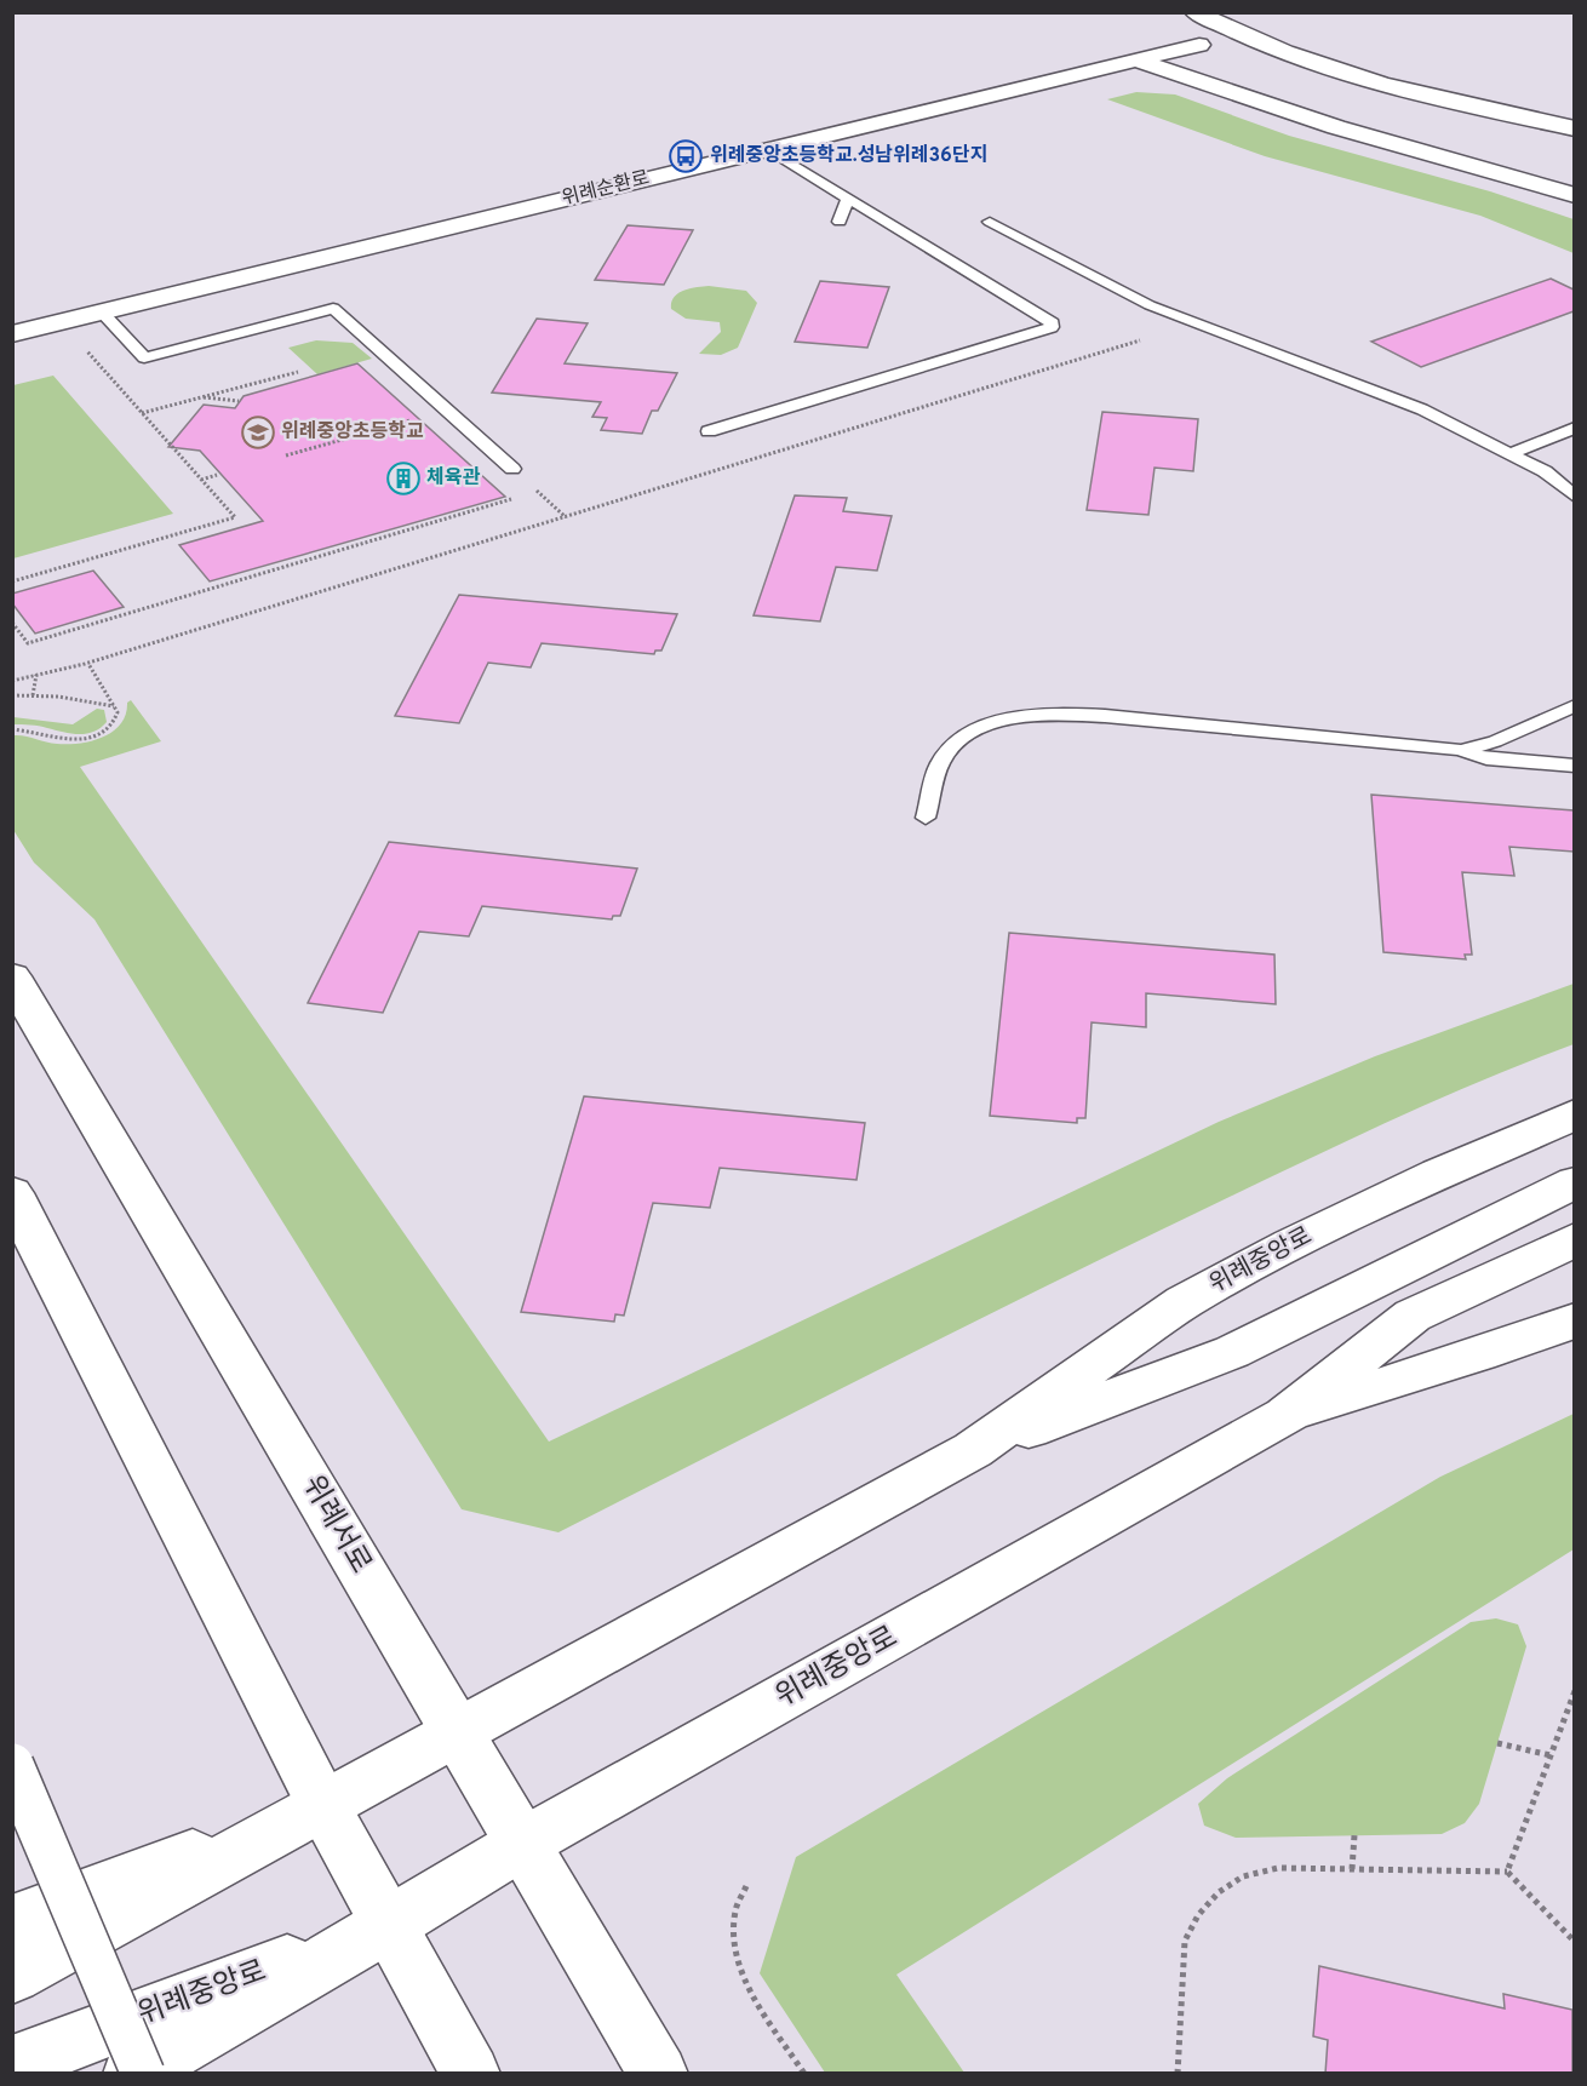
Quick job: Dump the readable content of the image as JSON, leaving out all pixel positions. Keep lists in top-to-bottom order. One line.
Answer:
{"streets":{"main road":["위례순환로","위례중앙로","위례서로"]},"crossings":[["위례중앙로","위례서로"]],"places":{"bus stop":["위례중앙초등학교.성남위례36단지"],"school or university":["위례중앙초등학교"],"building":["체육관"]}}
